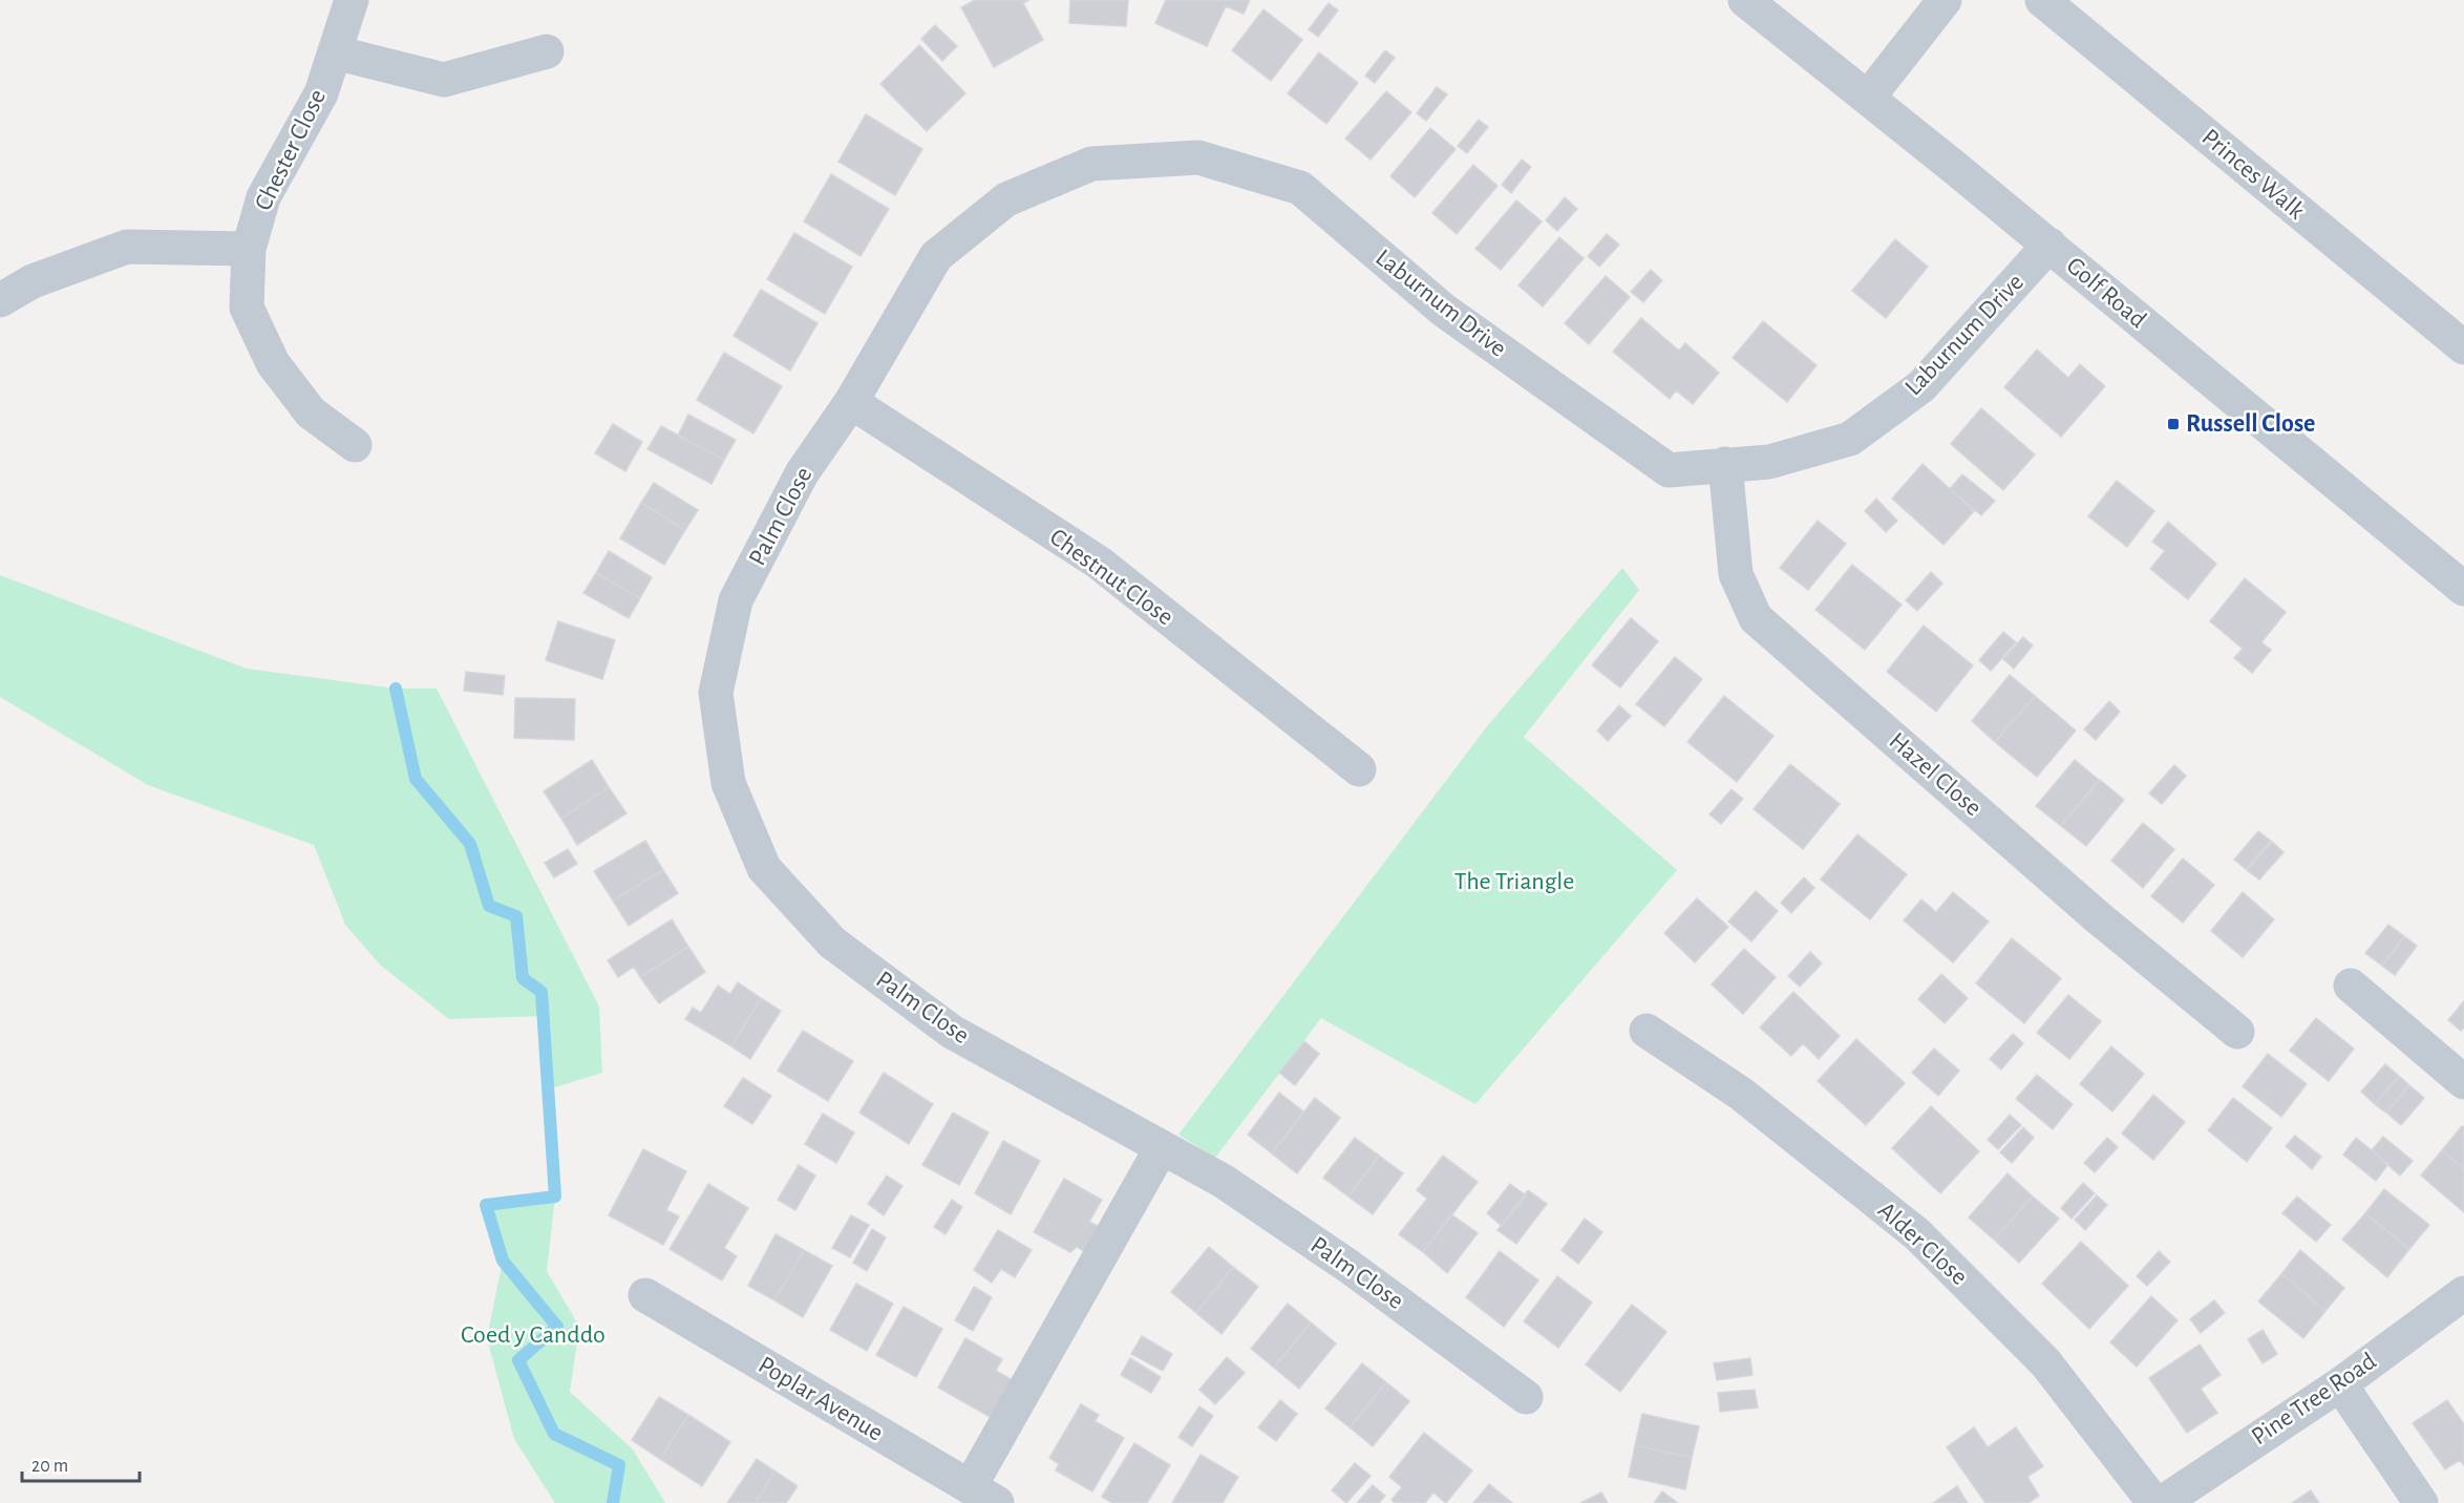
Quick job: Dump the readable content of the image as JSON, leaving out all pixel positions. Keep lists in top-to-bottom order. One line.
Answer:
{"streets":{"street":["Chester Close","Princes Walk","Golf Road","Laburnum Drive","Palm Close","Chestnut Close","Hazel Close","Alder Close","Poplar Avenue","Pine Tree Road"]},"crossings":[["Golf Road","Laburnum Drive"],["Laburnum Drive","Palm Close"],["Laburnum Drive","Chestnut Close"],["Laburnum Drive","Hazel Close"],["Palm Close","Chestnut Close"]],"parks":["The Triangle","Coed y Canddo"],"places":{"transit":["Russell Close"]},"scale_bar":"20 m"}
